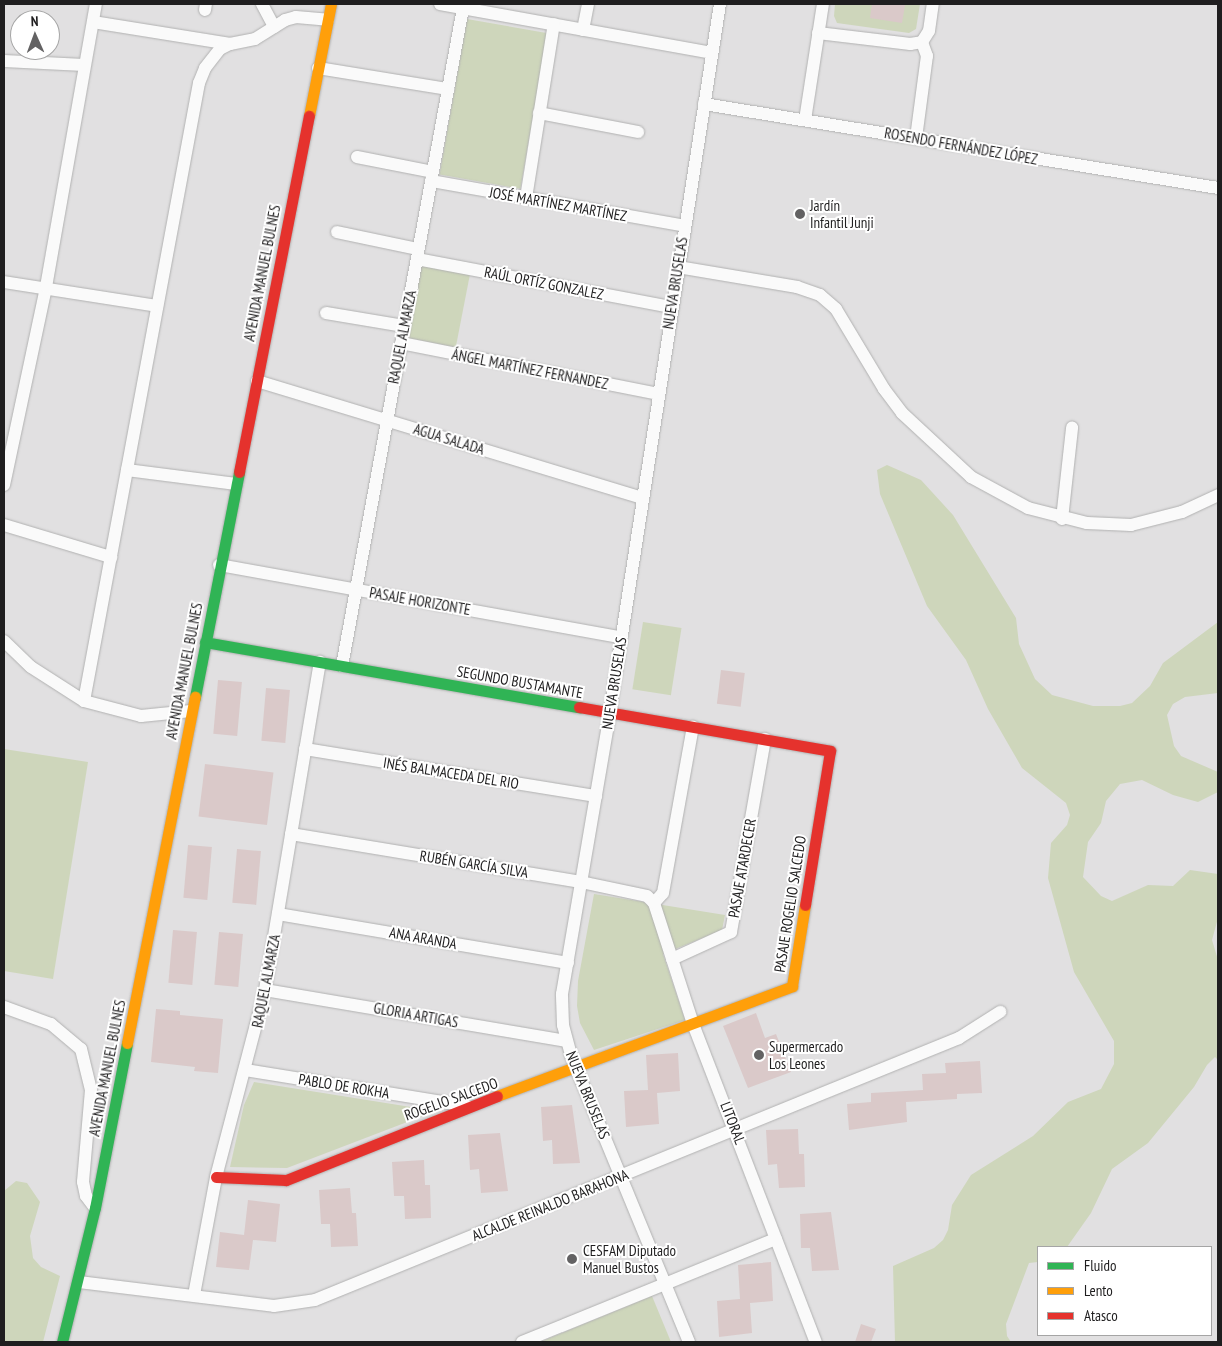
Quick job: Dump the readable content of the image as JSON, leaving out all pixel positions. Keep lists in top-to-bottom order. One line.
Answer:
{"streets":{"street":["ROSENDO FERNÁNDEZ LÓPEZ","JOSÉ MARTÍNEZ MARTÍNEZ","AVENIDA MANUEL BULNES","RAÚL ORTÍZ GONZALEZ","NUEVA BRUSELAS","RAQUEL ALMARZA","ÁNGEL MARTÍNEZ FERNANDEZ","AGUA SALADA","PASAJE HORIZONTE","SEGUNDO BUSTAMANTE","INÉS BALMACEDA DEL RIO","RUBÉN GARCÍA SILVA","PASAJE ATARDECER","PASAJE ROGELIO SALCEDO","ANA ARANDA","GLORIA ARTIGAS","PABLO DE ROKHA","ROGELIO SALCEDO","LITORAL","ALCALDE REINALDO BARAHONA"]},"crossings":[["ROSENDO FERNÁNDEZ LÓPEZ","NUEVA BRUSELAS"],["JOSÉ MARTÍNEZ MARTÍNEZ","NUEVA BRUSELAS"],["JOSÉ MARTÍNEZ MARTÍNEZ","RAQUEL ALMARZA"],["AVENIDA MANUEL BULNES","AGUA SALADA"],["AVENIDA MANUEL BULNES","PASAJE HORIZONTE"],["AVENIDA MANUEL BULNES","SEGUNDO BUSTAMANTE"],["AVENIDA MANUEL BULNES","ALCALDE REINALDO BARAHONA"],["RAÚL ORTÍZ GONZALEZ","NUEVA BRUSELAS"],["RAÚL ORTÍZ GONZALEZ","RAQUEL ALMARZA"],["NUEVA BRUSELAS","ÁNGEL MARTÍNEZ FERNANDEZ"],["NUEVA BRUSELAS","AGUA SALADA"],["NUEVA BRUSELAS","PASAJE HORIZONTE"],["NUEVA BRUSELAS","SEGUNDO BUSTAMANTE"],["NUEVA BRUSELAS","INÉS BALMACEDA DEL RIO"],["NUEVA BRUSELAS","RUBÉN GARCÍA SILVA"],["NUEVA BRUSELAS","ANA ARANDA"],["NUEVA BRUSELAS","GLORIA ARTIGAS"],["NUEVA BRUSELAS","ROGELIO SALCEDO"],["NUEVA BRUSELAS","ALCALDE REINALDO BARAHONA"],["RAQUEL ALMARZA","ÁNGEL MARTÍNEZ FERNANDEZ"],["RAQUEL ALMARZA","AGUA SALADA"],["RAQUEL ALMARZA","PASAJE HORIZONTE"],["RAQUEL ALMARZA","SEGUNDO BUSTAMANTE"],["RAQUEL ALMARZA","INÉS BALMACEDA DEL RIO"],["RAQUEL ALMARZA","RUBÉN GARCÍA SILVA"],["RAQUEL ALMARZA","ANA ARANDA"],["RAQUEL ALMARZA","GLORIA ARTIGAS"],["RAQUEL ALMARZA","PABLO DE ROKHA"],["RAQUEL ALMARZA","ROGELIO SALCEDO"],["RAQUEL ALMARZA","ALCALDE REINALDO BARAHONA"],["SEGUNDO BUSTAMANTE","PASAJE ATARDECER"],["SEGUNDO BUSTAMANTE","PASAJE ROGELIO SALCEDO"],["RUBÉN GARCÍA SILVA","LITORAL"],["PASAJE ATARDECER","LITORAL"],["PASAJE ROGELIO SALCEDO","ROGELIO SALCEDO"],["PASAJE ROGELIO SALCEDO","LITORAL"],["PABLO DE ROKHA","ROGELIO SALCEDO"],["ROGELIO SALCEDO","LITORAL"],["LITORAL","ALCALDE REINALDO BARAHONA"]],"places":["Jardín Infantil Junji","Supermercado Los Leones","CESFAM Diputado Manuel Bustos"],"legend":["Fluido","Lento","Atasco"],"north":"top"}
